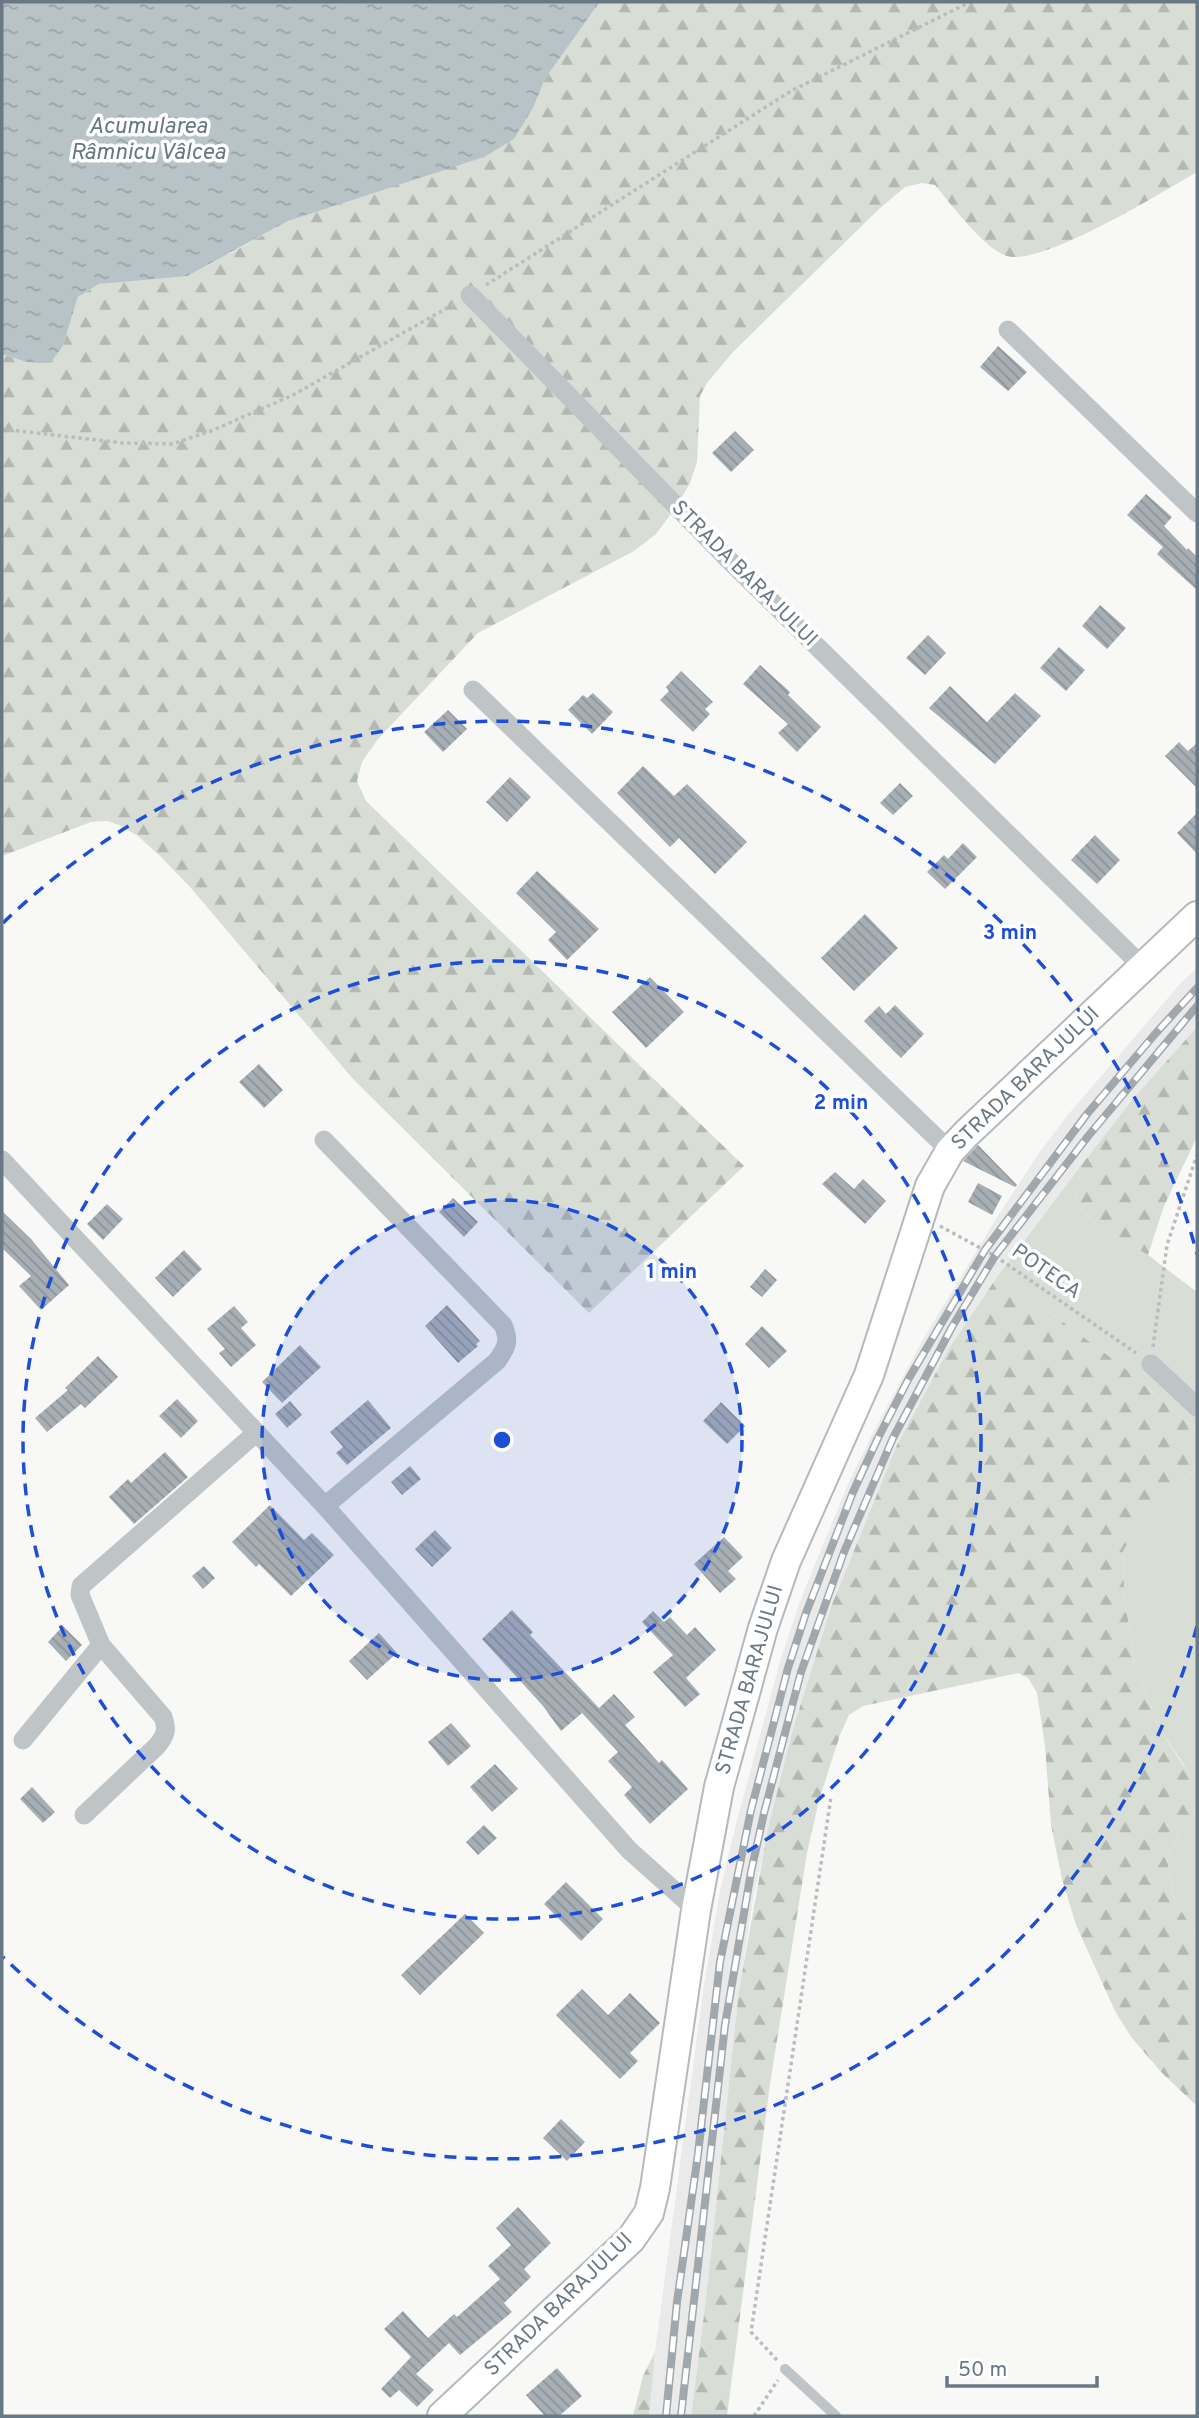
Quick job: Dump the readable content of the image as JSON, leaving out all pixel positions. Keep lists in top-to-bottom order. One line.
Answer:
{"streets":{"street":["STRADA BARAJULUI"],"path":["POTECA"]},"crossings":[["STRADA BARAJULUI","POTECA"]],"water":["Acumularea Râmnicu Vâlcea"],"scale_bar":"50 m","rings":["3 min","2 min","1 min"]}
